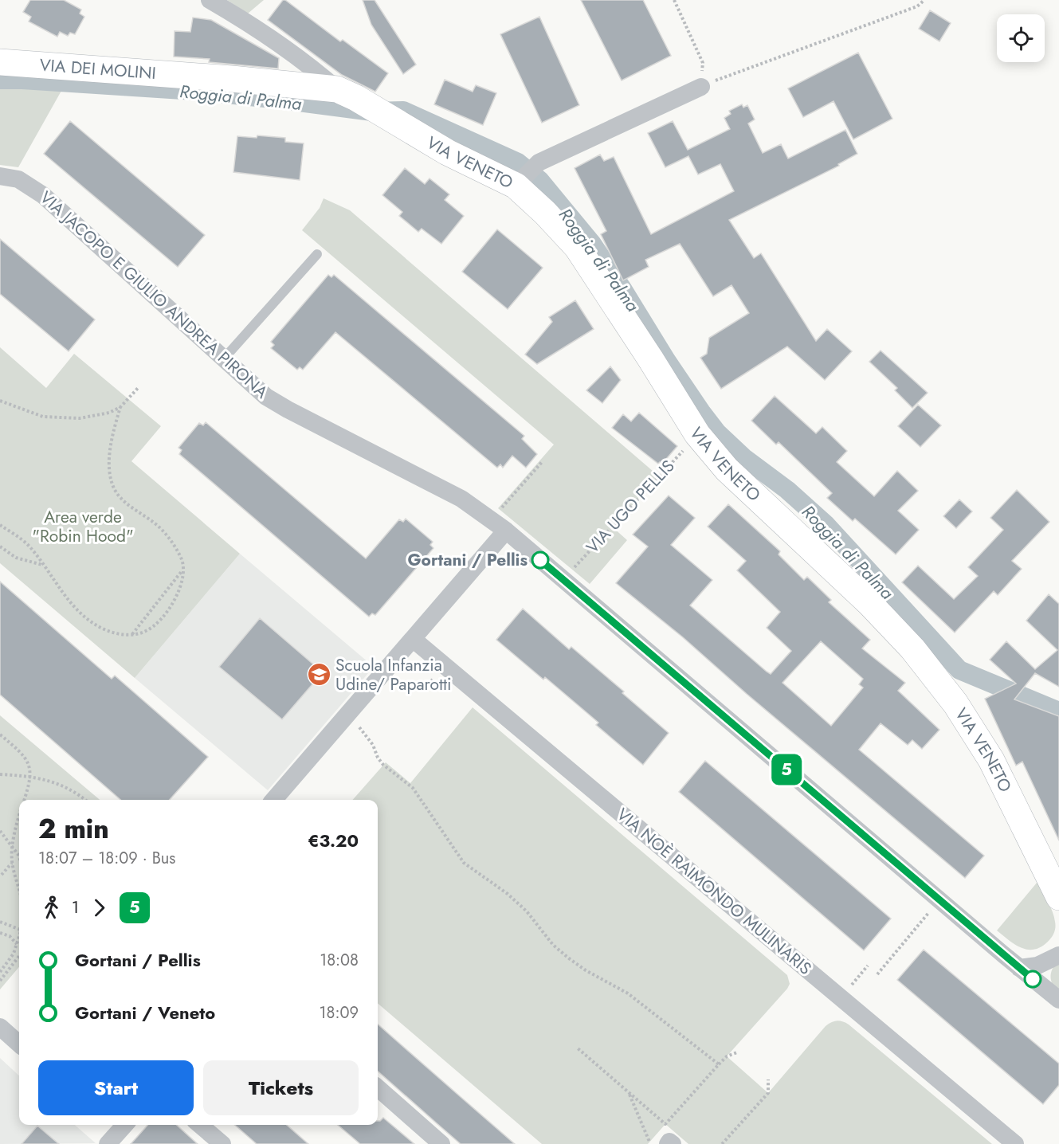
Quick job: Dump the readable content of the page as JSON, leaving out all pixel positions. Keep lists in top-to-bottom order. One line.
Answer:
{"streets":{"street":["VIA DEI MOLINI","VIA VENETO","VIA JACOPO E GIULIO ANDREA PIRONA","VIA NOÈ RAIMONDO MULINARIS"],"path":["VIA UGO PELLIS"]},"crossings":[["VIA DEI MOLINI","VIA VENETO"],["VIA VENETO","VIA UGO PELLIS"],["VIA JACOPO E GIULIO ANDREA PIRONA","VIA UGO PELLIS"]],"water":["Roggia di Palma"],"parks":["Area verde \"Robin Hood\""],"places":{"other":["Gortani / Pellis"],"school or university":["Scuola Infanzia Udine/ Paparotti"]},"lines":["bus line 5"],"page":{"on_map":"5","heading":["2 min","18:07 – 18:09 · Bus","€3.20"],"legs":["1","5"],"list":[{"name":"Gortani / Pellis","value":"18:08"},{"name":"Gortani / Veneto","value":"18:09"}],"buttons":["Start","Tickets"]}}
